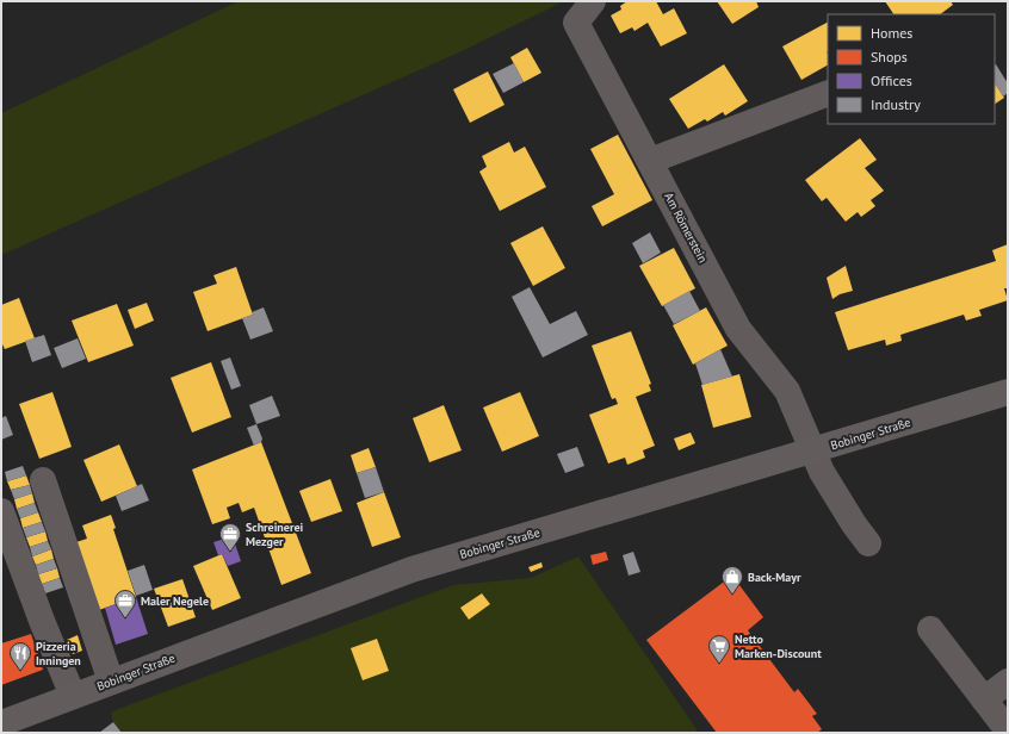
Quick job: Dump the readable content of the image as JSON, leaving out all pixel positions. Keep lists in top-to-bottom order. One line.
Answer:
{"streets":{"main road":["Bobinger Straße"],"street":["Am Römerstein"]},"crossings":[["Am Römerstein","Bobinger Straße"]],"places":{"office":["Schreinerei Mezger","Maler Negele"],"shop":["Back-Mayr"],"supermarket":["Netto Marken-Discount"],"restaurant":["Pizzeria Inningen"]},"legend":["Homes","Shops","Offices","Industry"]}
